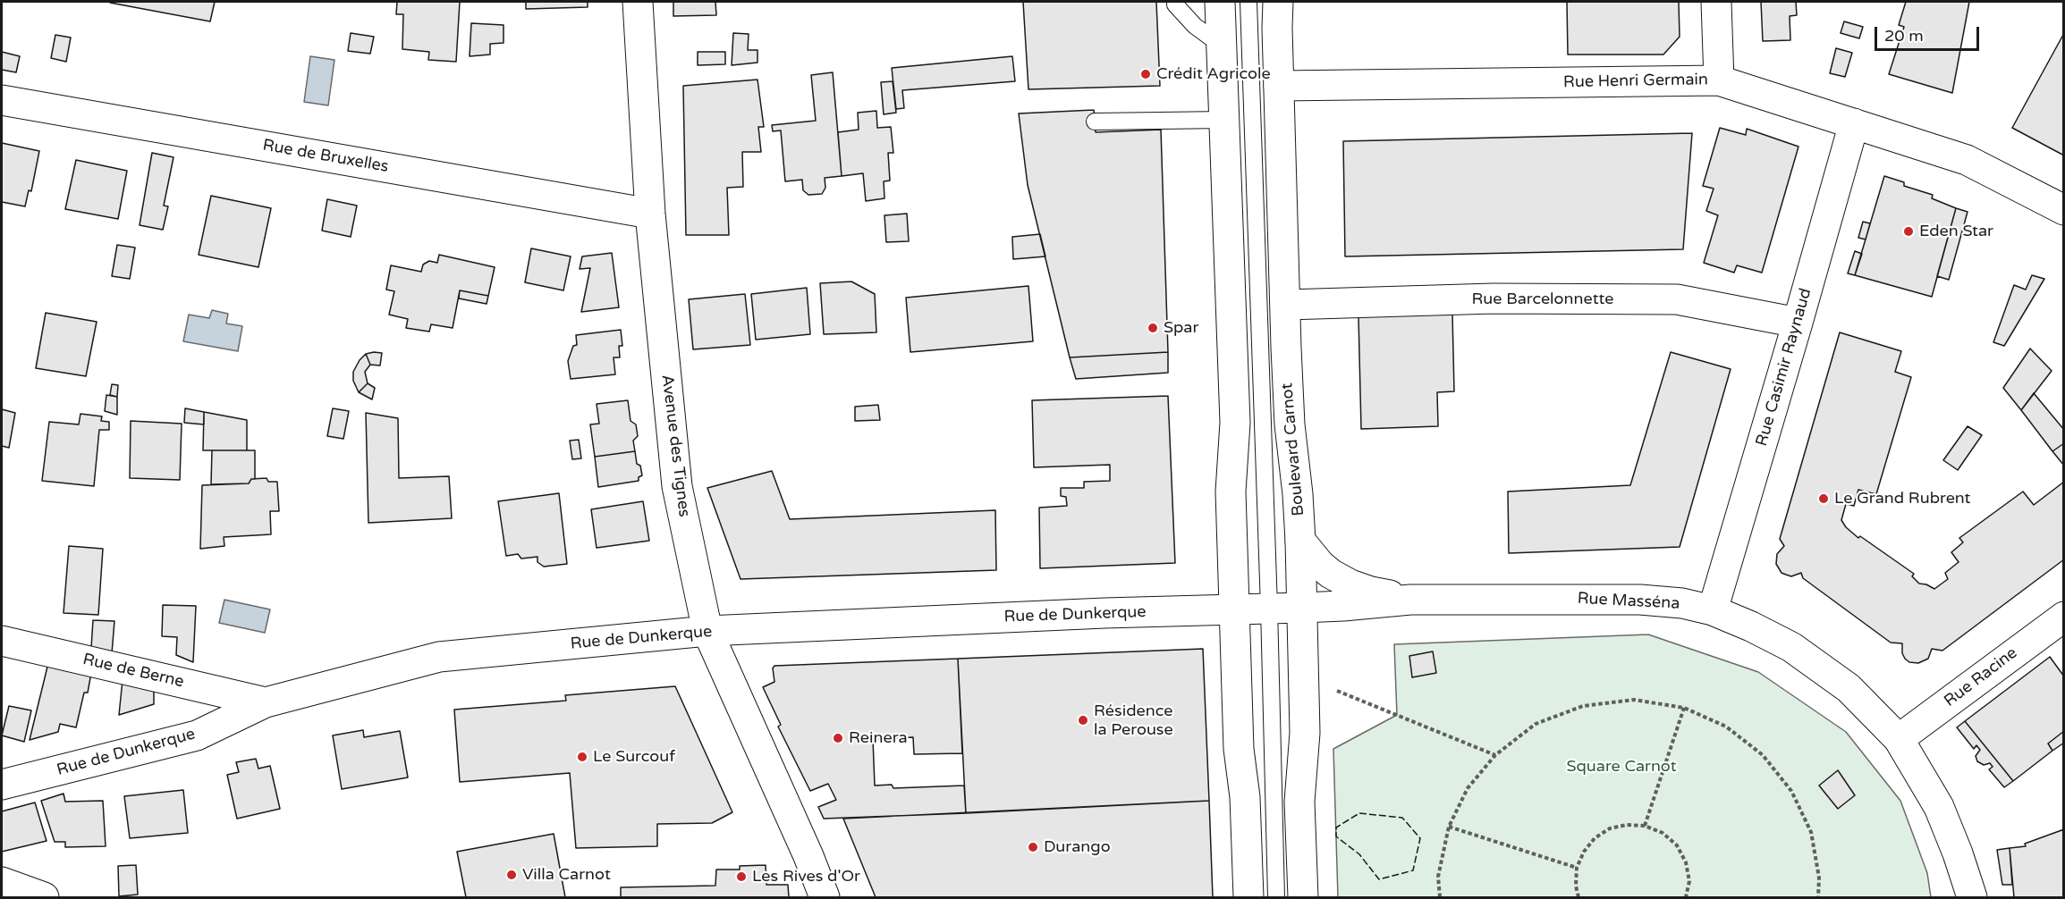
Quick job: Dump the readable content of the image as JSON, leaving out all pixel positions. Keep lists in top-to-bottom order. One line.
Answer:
{"streets":{"street":["Rue Henri Germain","Rue de Bruxelles","Rue Barcelonnette","Rue Casimir Raynaud","Avenue des Tignes","Boulevard Carnot","Rue Masséna","Rue de Dunkerque","Rue de Berne","Rue Racine"]},"crossings":[["Rue Henri Germain","Rue Casimir Raynaud"],["Rue Henri Germain","Boulevard Carnot"],["Rue de Bruxelles","Avenue des Tignes"],["Rue Barcelonnette","Rue Casimir Raynaud"],["Rue Barcelonnette","Boulevard Carnot"],["Rue Casimir Raynaud","Rue Masséna"],["Avenue des Tignes","Rue de Dunkerque"],["Boulevard Carnot","Rue Masséna"],["Boulevard Carnot","Rue de Dunkerque"],["Rue Masséna","Rue de Dunkerque"],["Rue Masséna","Rue Racine"],["Rue de Dunkerque","Rue de Berne"]],"parks":["Square Carnot"],"places":["Crédit Agricole","Eden Star","Spar","Le Grand Rubrent","Résidence la Perouse","Reinera","Le Surcouf","Durango","Villa Carnot","Les Rives d'Or"],"scale_bar":"20 m"}
